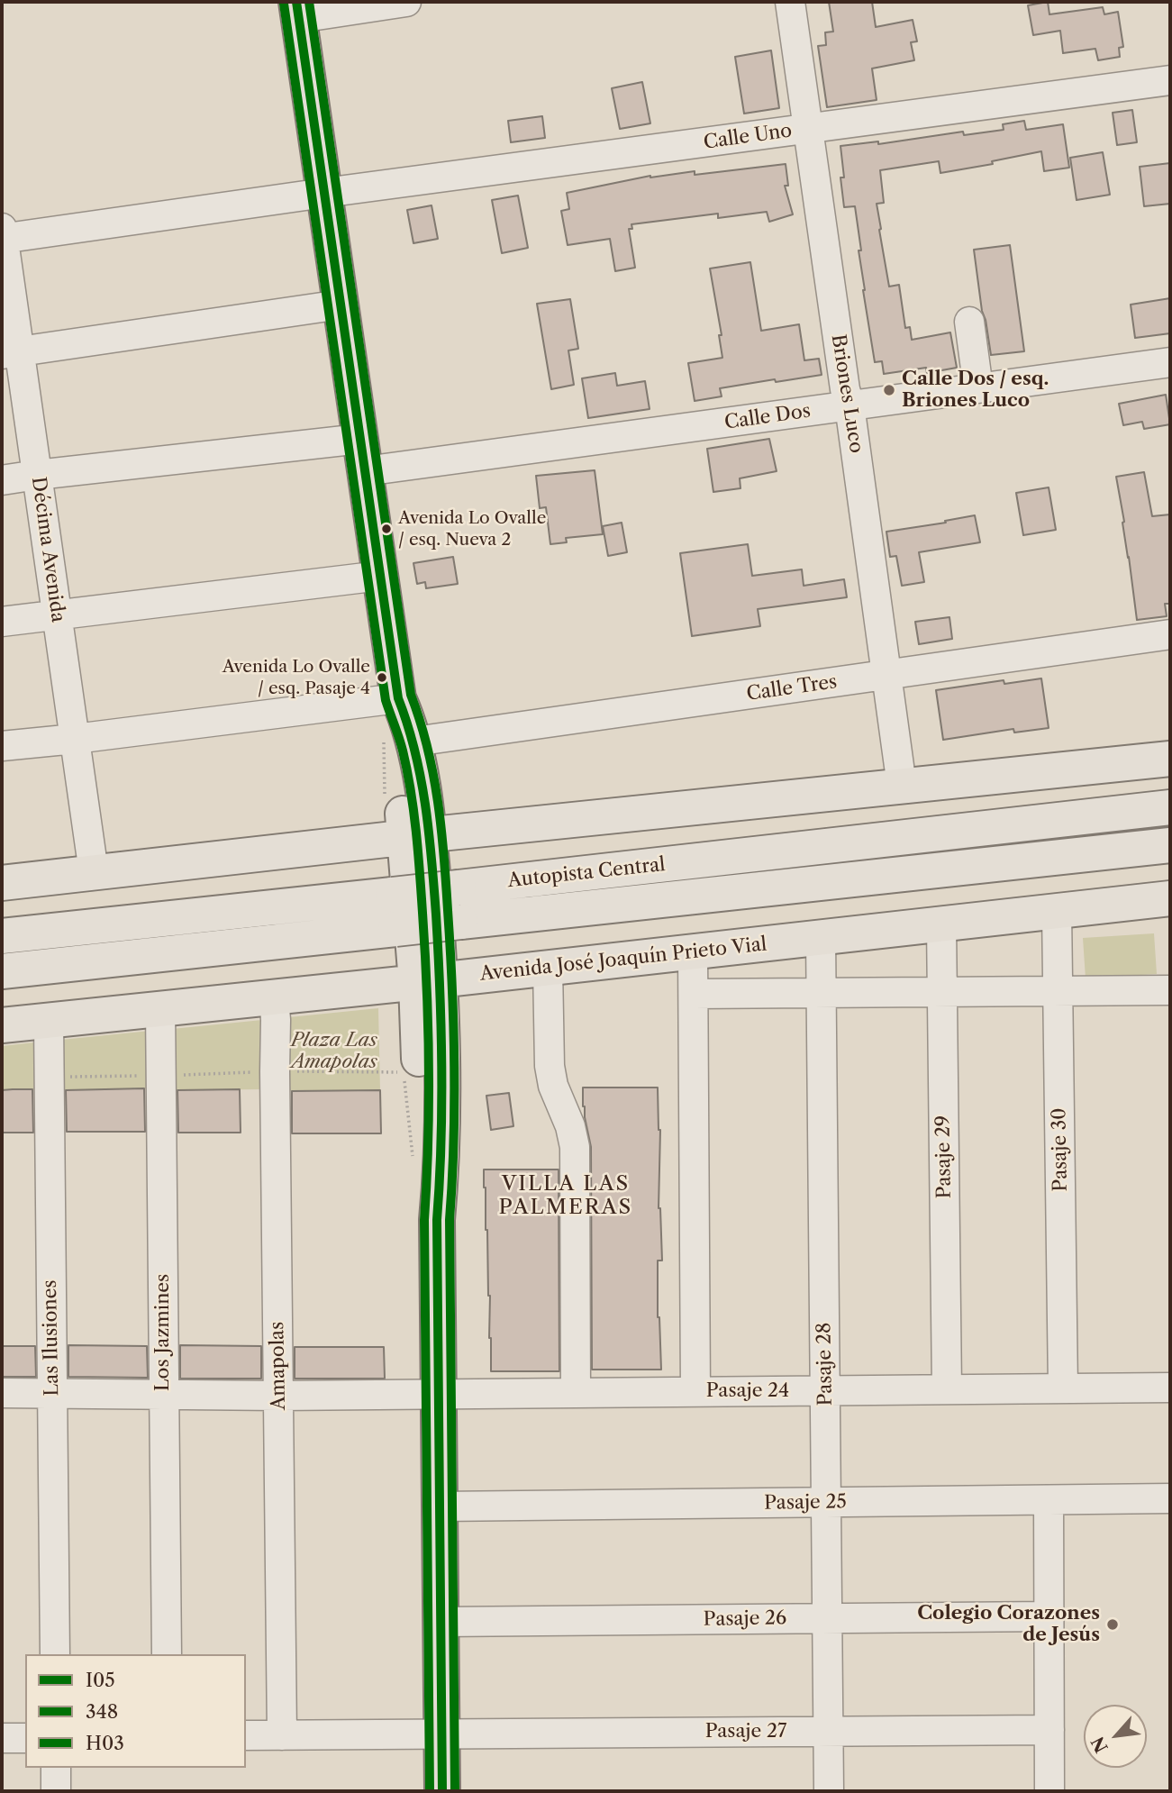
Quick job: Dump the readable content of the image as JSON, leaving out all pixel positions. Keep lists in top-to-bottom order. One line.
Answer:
{"streets":{"main road":["Autopista Central","Avenida José Joaquín Prieto Vial"],"street":["Calle Uno","Briones Luco","Calle Dos","Décima Avenida","Calle Tres","Pasaje 30","Pasaje 29","Los Jazmines","Las Ilusiones","Pasaje 28","Amapolas","Pasaje 24","Pasaje 25","Pasaje 26","Pasaje 27"]},"crossings":[["Calle Uno","Briones Luco"],["Calle Uno","Décima Avenida"],["Briones Luco","Calle Dos"],["Briones Luco","Calle Tres"],["Calle Dos","Décima Avenida"],["Avenida José Joaquín Prieto Vial","Pasaje 30"],["Avenida José Joaquín Prieto Vial","Pasaje 29"],["Avenida José Joaquín Prieto Vial","Los Jazmines"],["Avenida José Joaquín Prieto Vial","Las Ilusiones"],["Avenida José Joaquín Prieto Vial","Pasaje 28"],["Avenida José Joaquín Prieto Vial","Amapolas"],["Pasaje 30","Pasaje 24"],["Pasaje 29","Pasaje 24"],["Los Jazmines","Pasaje 24"],["Las Ilusiones","Pasaje 24"],["Pasaje 28","Pasaje 24"],["Pasaje 28","Pasaje 25"],["Pasaje 28","Pasaje 26"],["Pasaje 28","Pasaje 27"],["Amapolas","Pasaje 24"],["Amapolas","Pasaje 27"]],"districts":["VILLA LAS PALMERAS"],"parks":["Plaza Las Amapolas"],"places":["Calle Dos / esq. Briones Luco","Avenida Lo Ovalle / esq. Nueva 2","Avenida Lo Ovalle / esq. Pasaje 4","Colegio Corazones de Jesús"],"lines":["transit line I05","transit line H03","transit line 348"],"legend":["I05","348","H03"],"north":"bottom left"}
